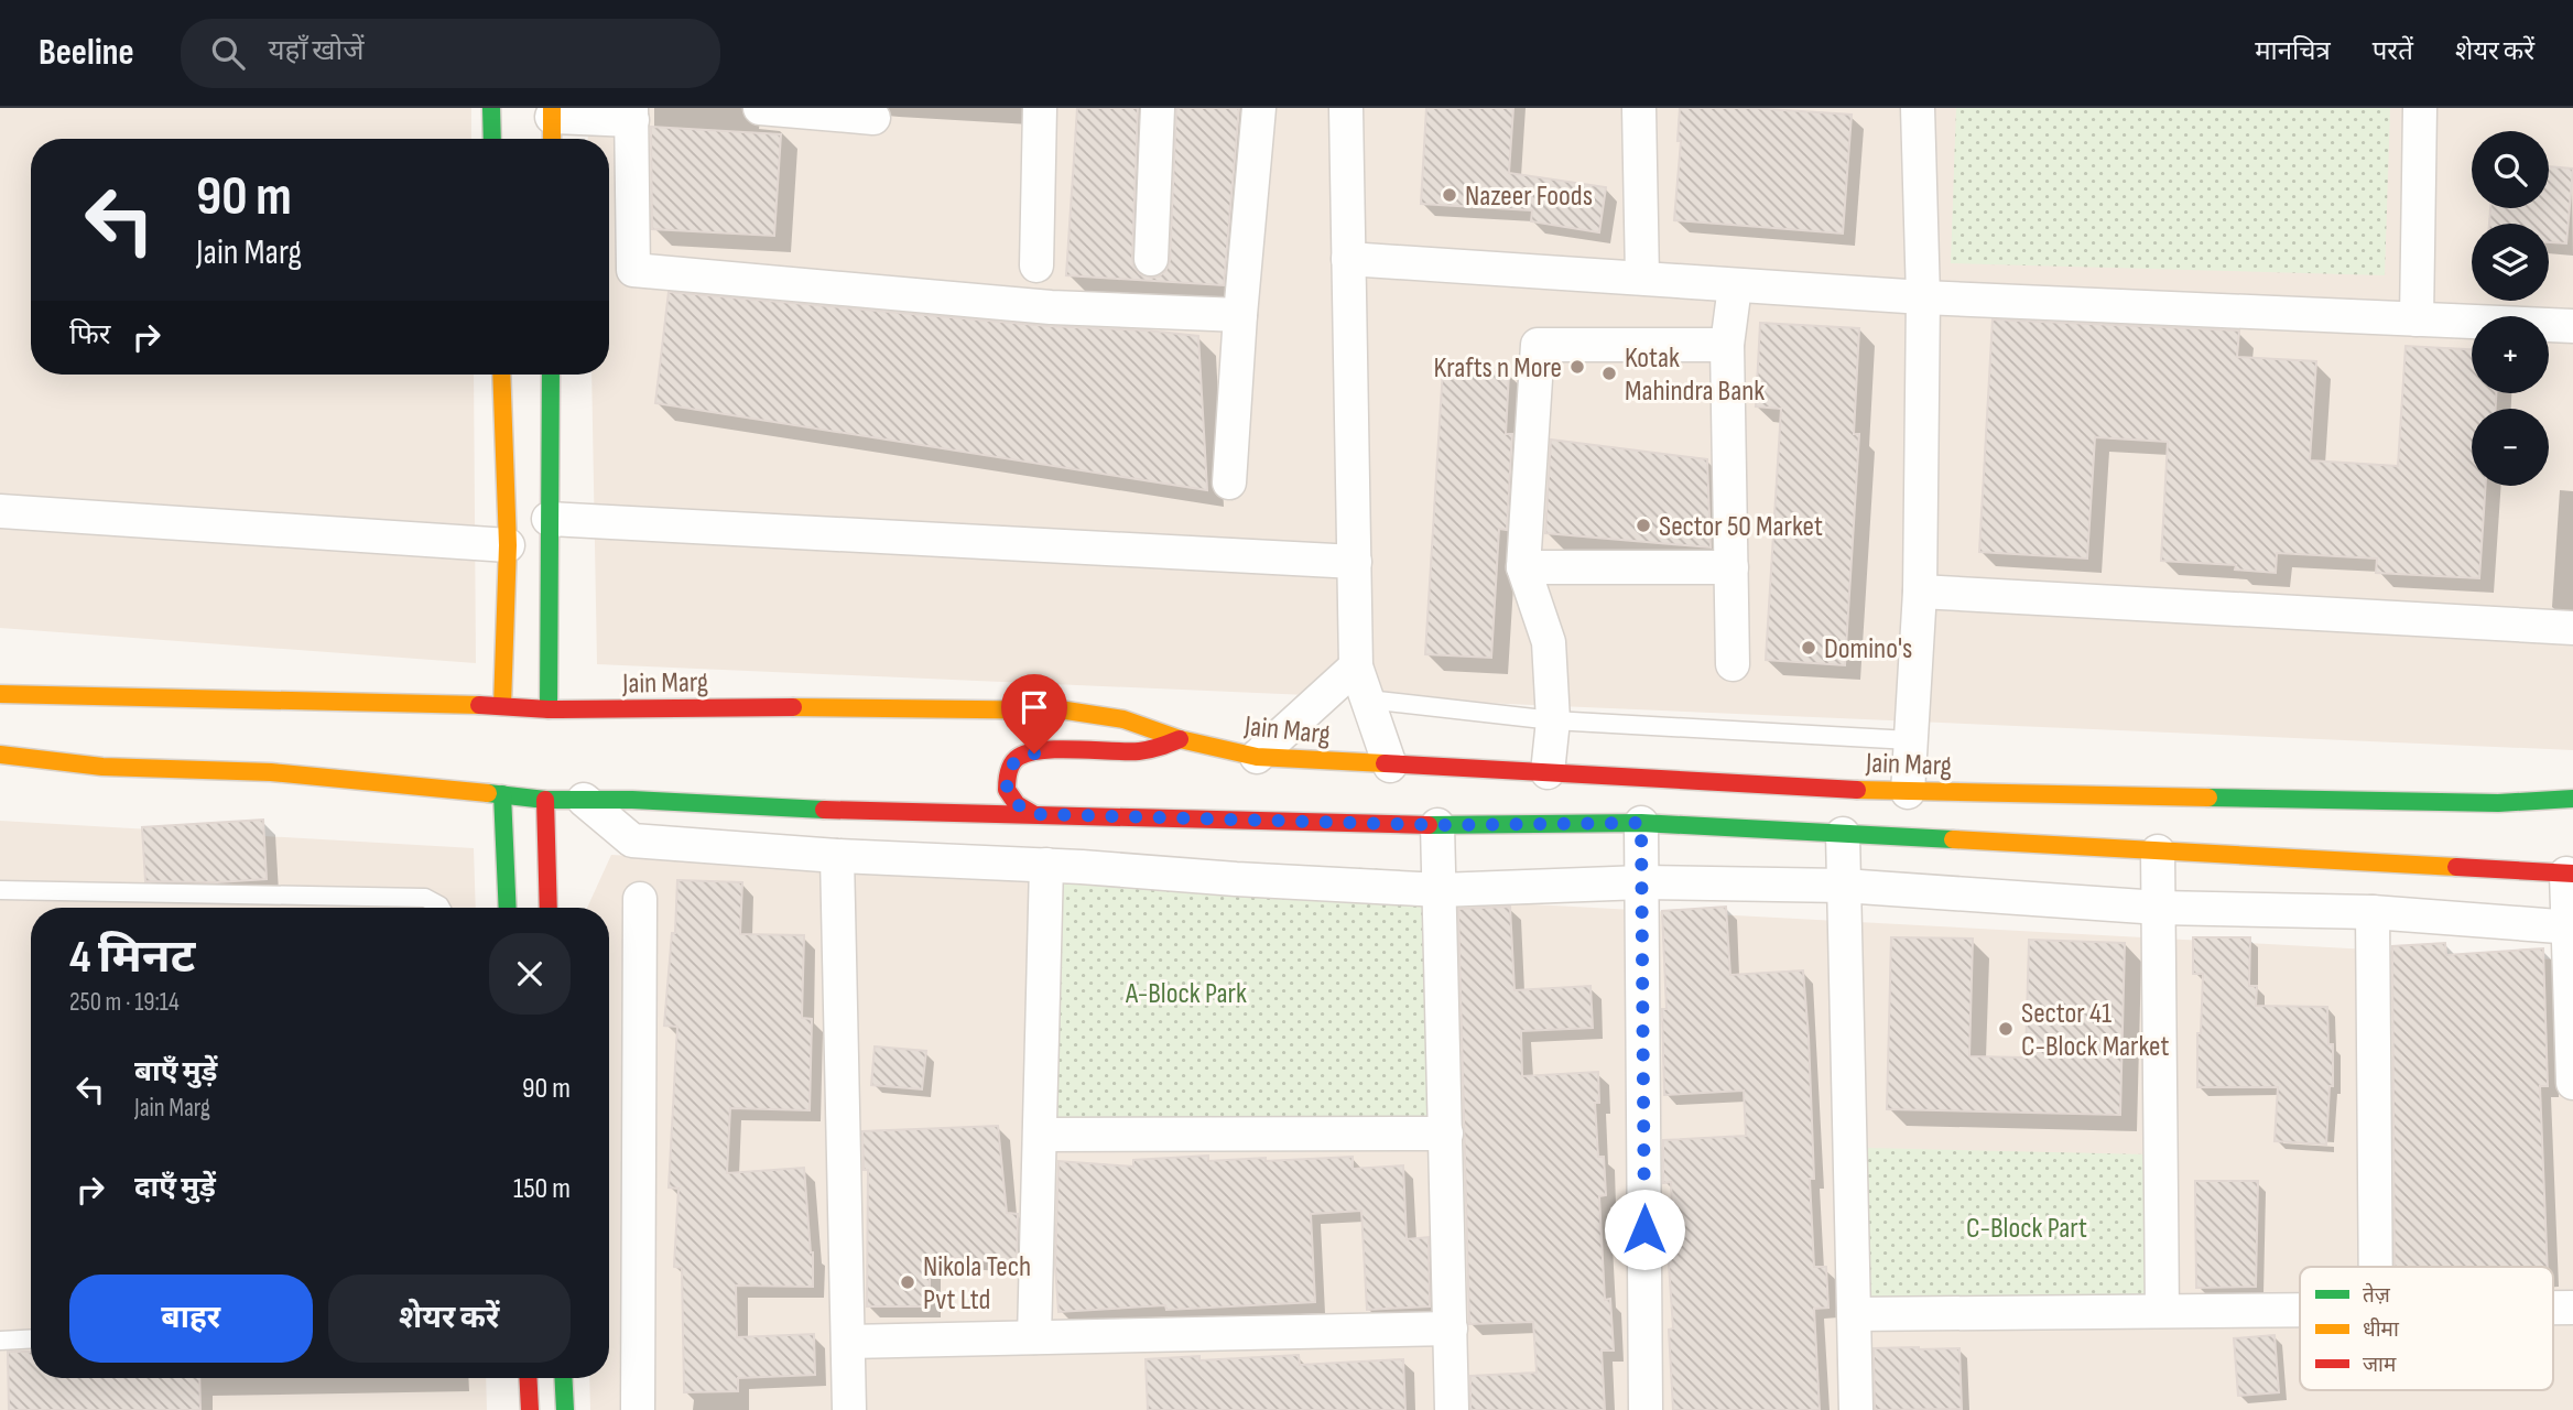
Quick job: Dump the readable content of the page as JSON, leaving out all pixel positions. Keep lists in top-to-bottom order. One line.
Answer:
{"streets":{"street":["Jain Marg"]},"parks":["A-Block Park","C-Block Part"],"places":["Nazeer Foods","Krafts n More","Kotak Mahindra Bank","Sector 50 Market","Domino's","Sector 41 C-Block Market","Nikola Tech Pvt Ltd"],"legend":["तेज़","धीमा","जाम"],"page":{"header":"Beeline","search":"यहाँ खोजें","nav":["मानचित्र","परतें","शेयर करें"],"map_buttons":["+","−"],"turn":["90 m","Jain Marg"],"then":"फिर","heading":["4 मिनट","250 m · 19:14"],"list":[{"name":"बाएँ मुड़ें","note":"Jain Marg","value":"90 m"},{"name":"दाएँ मुड़ें","value":"150 m"}],"buttons":["बाहर","शेयर करें"]}}
